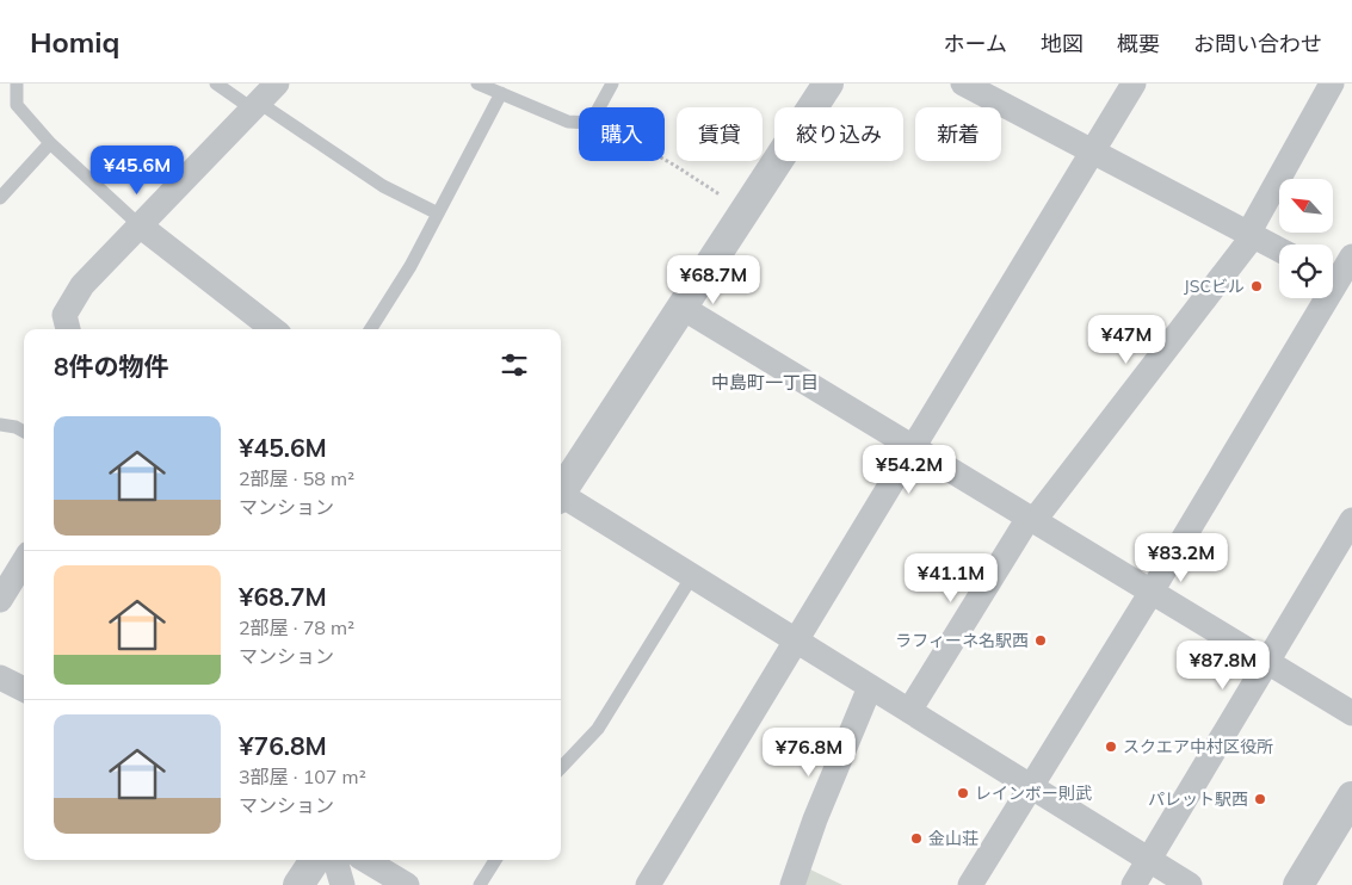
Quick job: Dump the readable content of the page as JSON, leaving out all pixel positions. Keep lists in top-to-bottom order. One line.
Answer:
{"districts":["中島町一丁目"],"places":["JSCビル","ラフィーネ名駅西","スクエア中村区役所","レインボー則武","パレット駅西","金山荘"],"north":"top left","page":{"header":"Homiq","nav":["ホーム","地図","概要","お問い合わせ"],"chip":["購入","賃貸","絞り込み","新着"],"price":["¥45.6M","¥68.7M","¥47M","¥54.2M","¥83.2M","¥41.1M","¥87.8M","¥76.8M"],"heading":"8件の物件","list":[{"name":"¥45.6M","note":"2部屋 · 58 m² · マンション"},{"name":"¥68.7M","note":"2部屋 · 78 m² · マンション"},{"name":"¥76.8M","note":"3部屋 · 107 m² · マンション"}]}}
